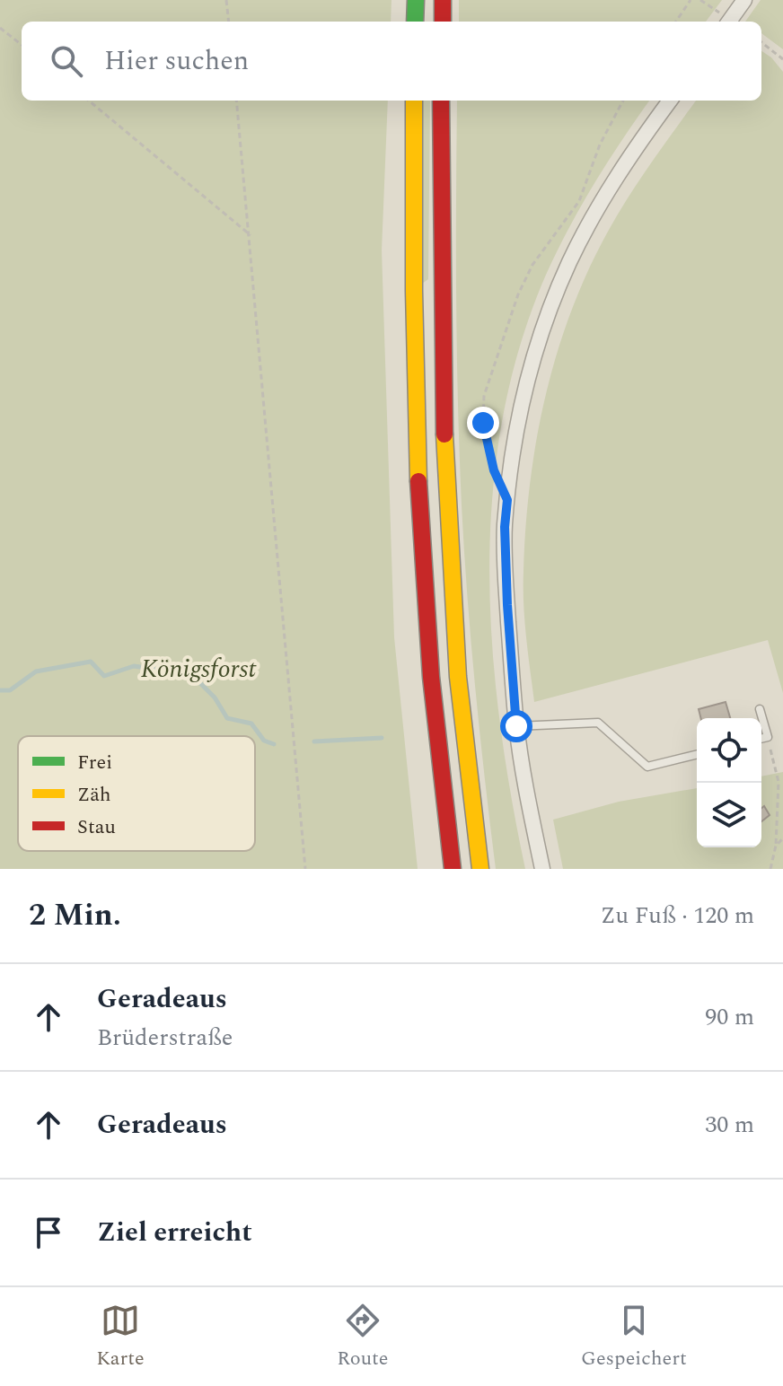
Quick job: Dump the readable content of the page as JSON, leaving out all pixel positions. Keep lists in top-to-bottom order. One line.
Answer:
{"parks":["Königsforst"],"legend":["Frei","Zäh","Stau"],"page":{"search":"Hier suchen","heading":["2 Min.","Zu Fuß · 120 m"],"list":[["Geradeaus","Brüderstraße","90 m"],["Geradeaus","30 m"],"Ziel erreicht"],"nav":["Karte","Route","Gespeichert"]}}
